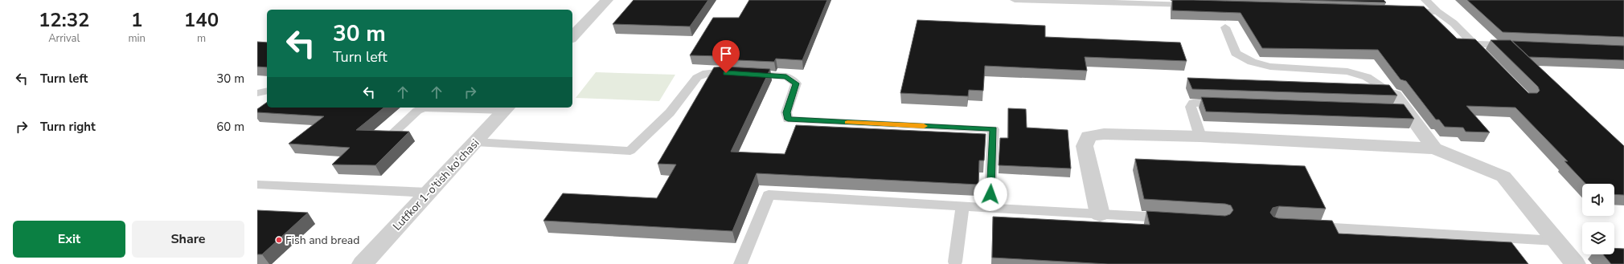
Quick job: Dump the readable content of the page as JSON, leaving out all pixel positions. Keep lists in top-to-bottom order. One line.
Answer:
{"streets":{"street":["Lutfkor 1-o'tish ko'chasi"]},"places":["Fish and bread"],"page":{"eta":["12:32","Arrival","1","min","140","m"],"turn":["30 m","Turn left"],"list":[{"name":"Turn left","value":"30 m"},{"name":"Turn right","value":"60 m"}],"buttons":["Exit","Share"]}}
